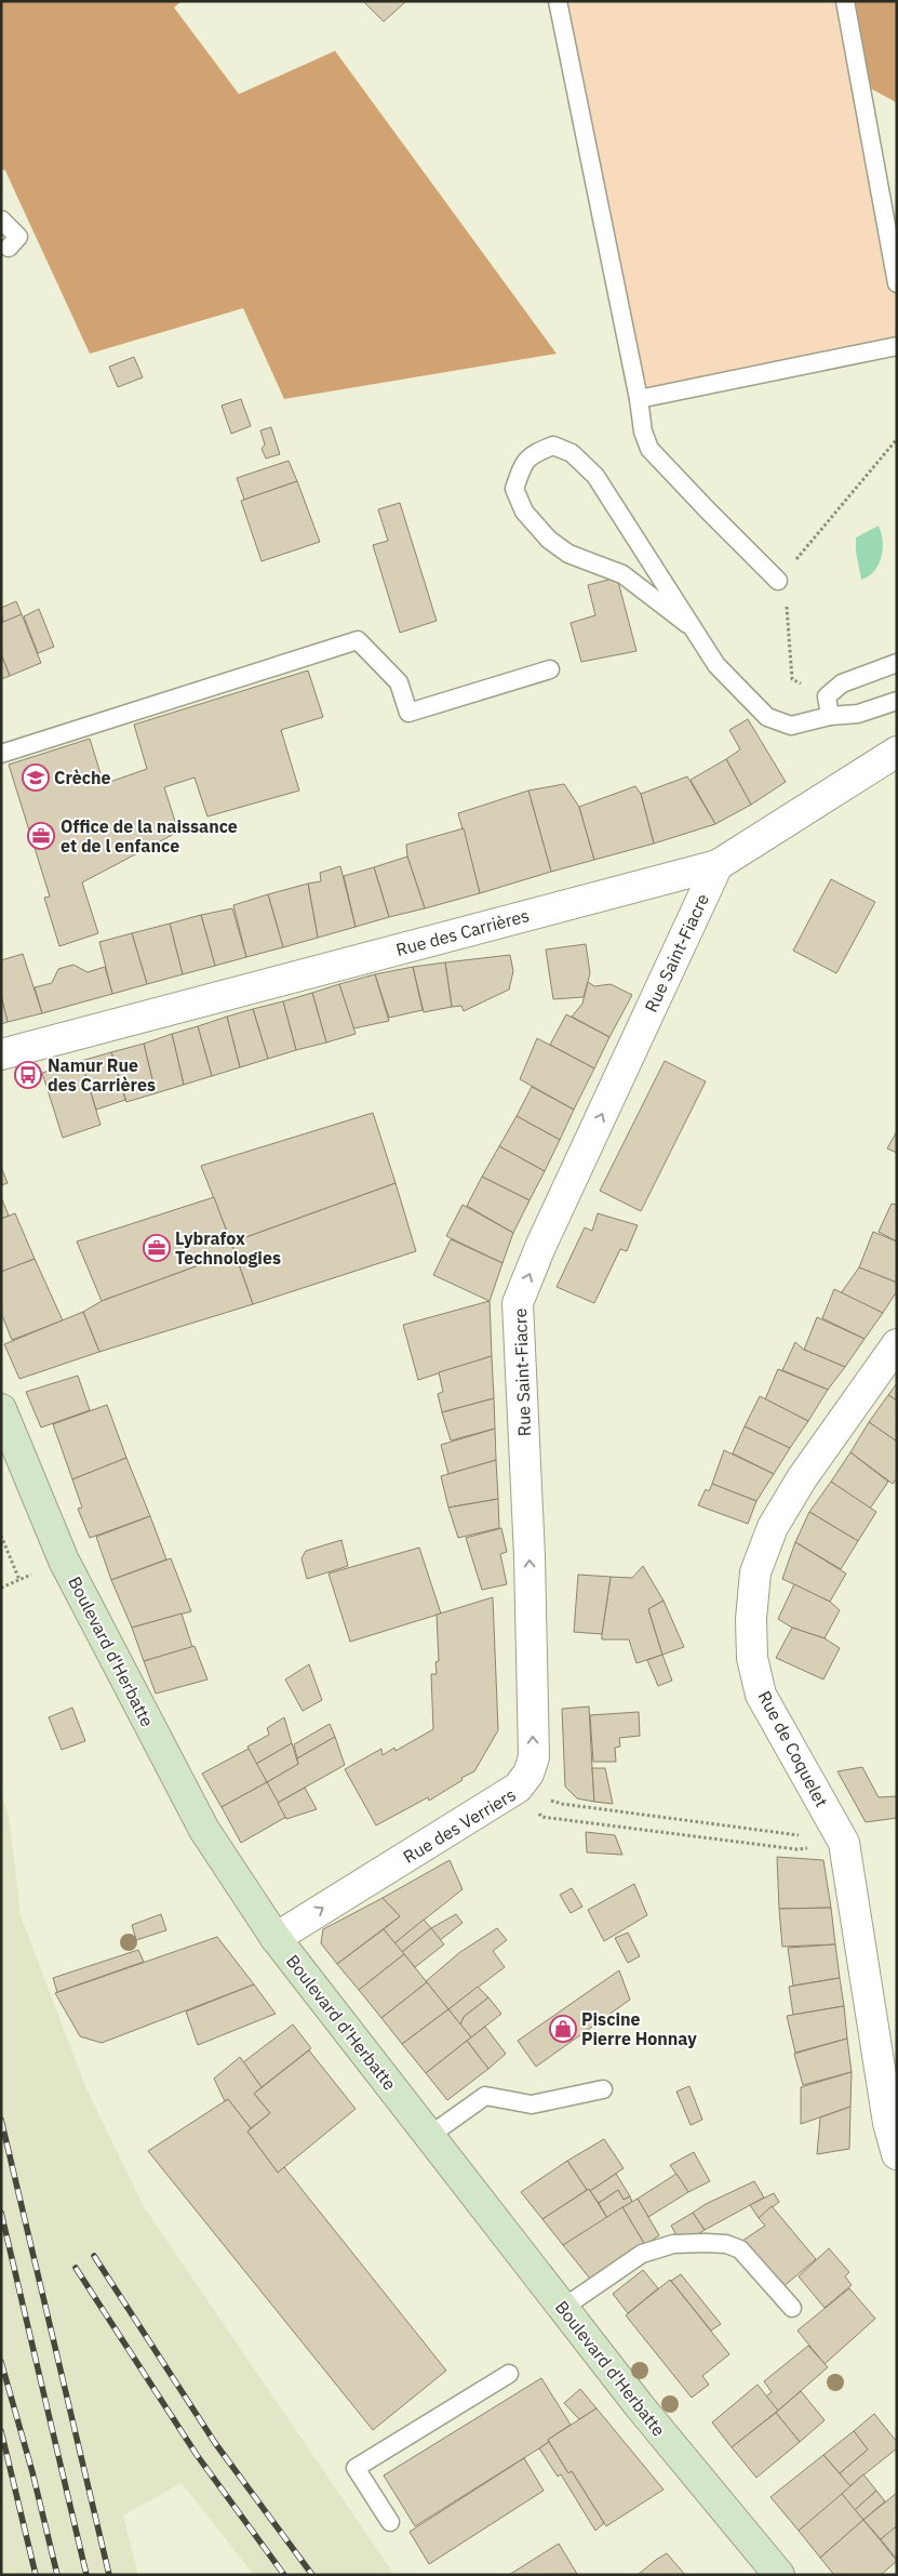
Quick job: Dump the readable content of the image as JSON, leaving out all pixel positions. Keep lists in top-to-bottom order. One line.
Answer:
{"streets":{"street":["Rue des Carrières","Rue Saint-Fiacre","Boulevard d'Herbatte","Rue de Coquelet","Rue des Verriers"]},"crossings":[["Rue des Carrières","Rue Saint-Fiacre"],["Rue Saint-Fiacre","Rue des Verriers"],["Boulevard d'Herbatte","Rue des Verriers"]],"one_way":["Rue Saint-Fiacre","Rue des Verriers"],"places":{"school or university":["Crèche"],"office":["Office de la naissance et de l enfance","Lybrafox Technologies"],"bus stop":["Namur Rue des Carrières"],"shop":["Piscine Pierre Honnay"]}}
